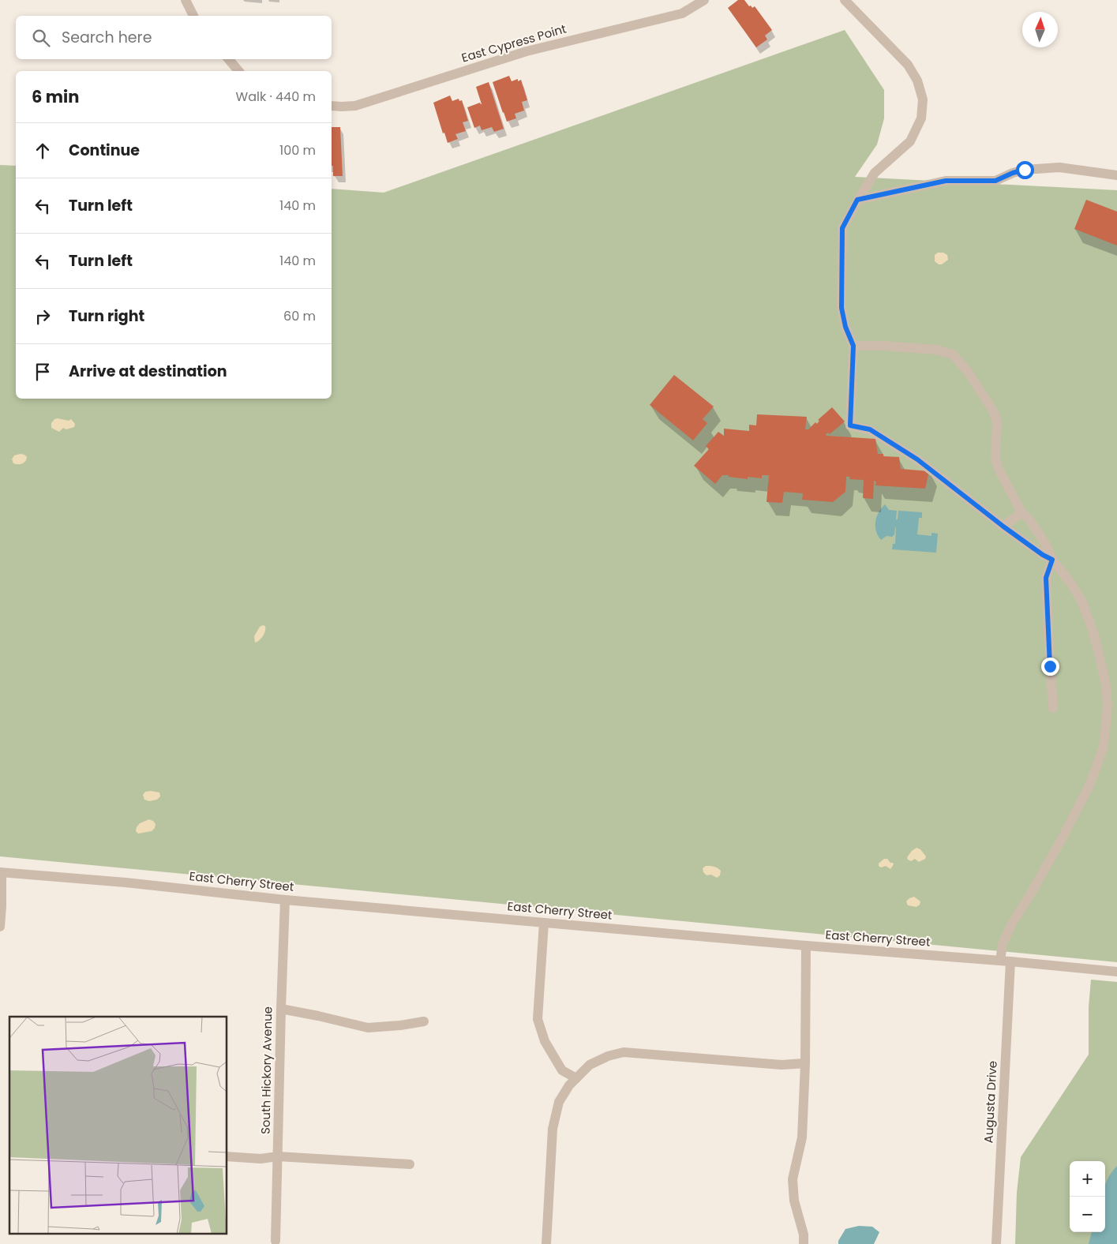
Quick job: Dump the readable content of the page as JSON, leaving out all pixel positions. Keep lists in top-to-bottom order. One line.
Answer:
{"streets":{"street":["East Cypress Point","East Cherry Street","South Hickory Avenue","Augusta Drive"]},"crossings":[["East Cherry Street","South Hickory Avenue"],["East Cherry Street","Augusta Drive"]],"north":"top","page":{"search":"Search here","heading":["6 min","Walk · 440 m"],"list":[["Continue","100 m"],["Turn left","140 m"],["Turn left","140 m"],["Turn right","60 m"],"Arrive at destination"],"map_buttons":["+","−"]}}
